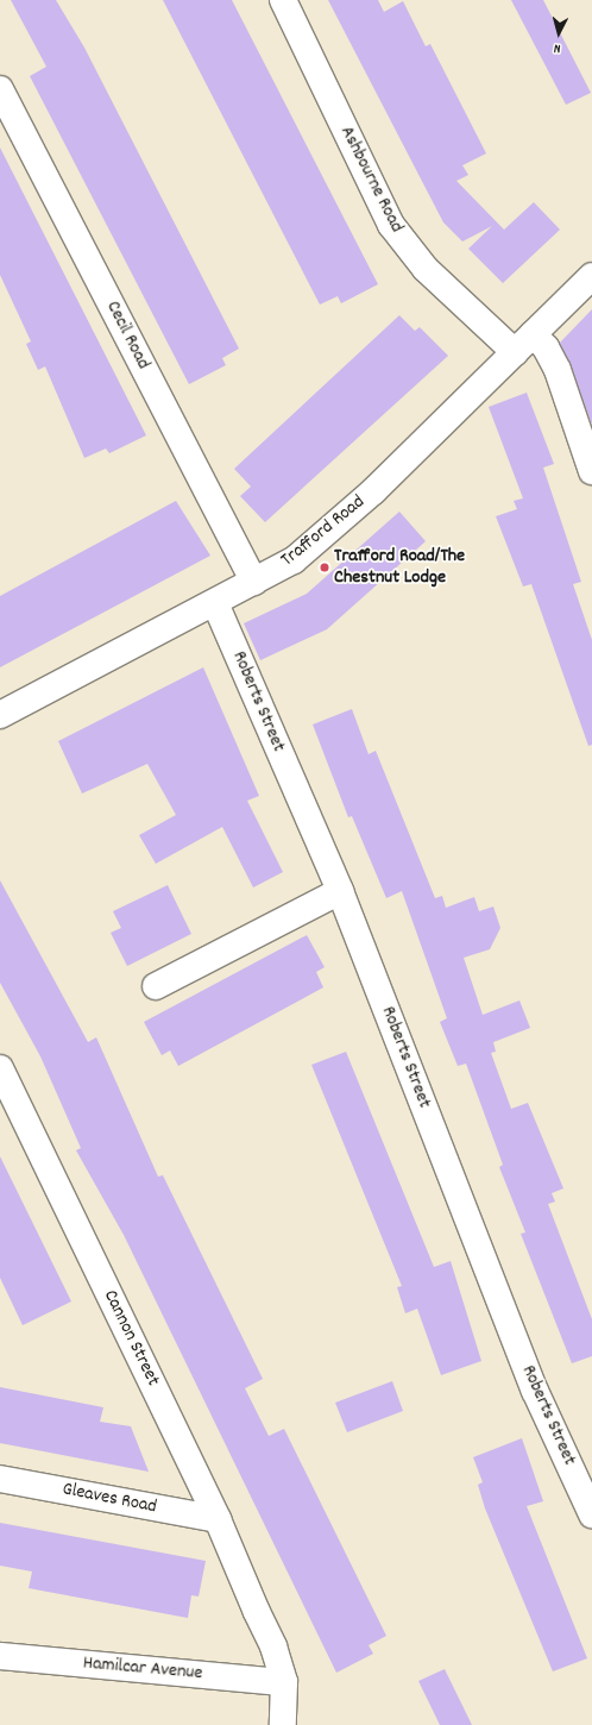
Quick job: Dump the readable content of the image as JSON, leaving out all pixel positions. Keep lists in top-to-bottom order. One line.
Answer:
{"streets":{"street":["Ashbourne Road","Cecil Road","Trafford Road","Roberts Street","Cannon Street","Gleaves Road","Hamilcar Avenue"]},"crossings":[["Ashbourne Road","Trafford Road"],["Cecil Road","Trafford Road"],["Trafford Road","Roberts Street"],["Cannon Street","Gleaves Road"],["Cannon Street","Hamilcar Avenue"]],"places":["Trafford Road/The Chestnut Lodge"],"north":"bottom"}
